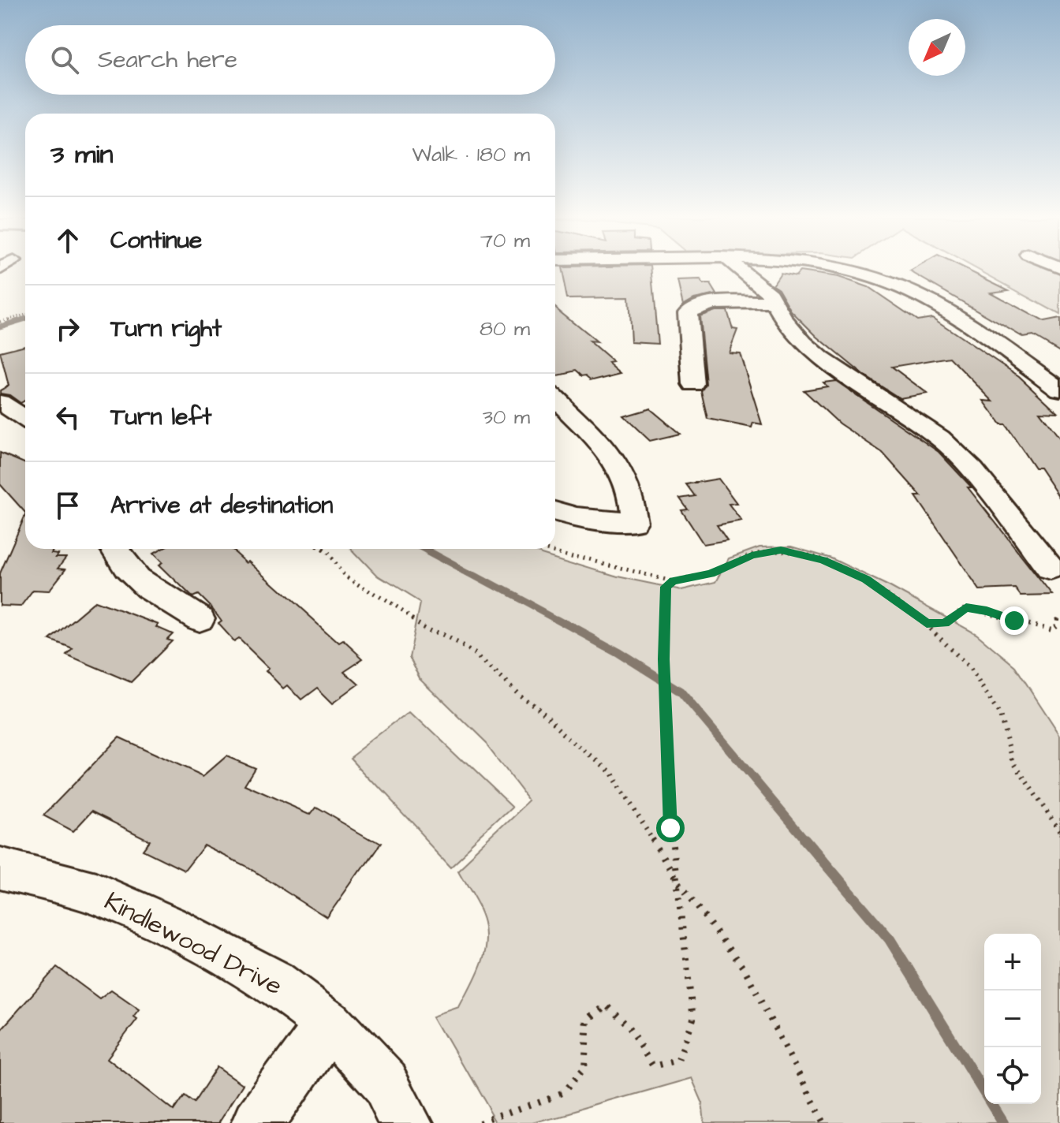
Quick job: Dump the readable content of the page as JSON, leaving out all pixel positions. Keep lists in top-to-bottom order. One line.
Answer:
{"streets":{"street":["Kindlewood Drive"]},"north":"bottom left","page":{"search":"Search here","heading":["3 min","Walk · 180 m"],"list":[["Continue","70 m"],["Turn right","80 m"],["Turn left","30 m"],"Arrive at destination"],"map_buttons":["+","−"]}}
